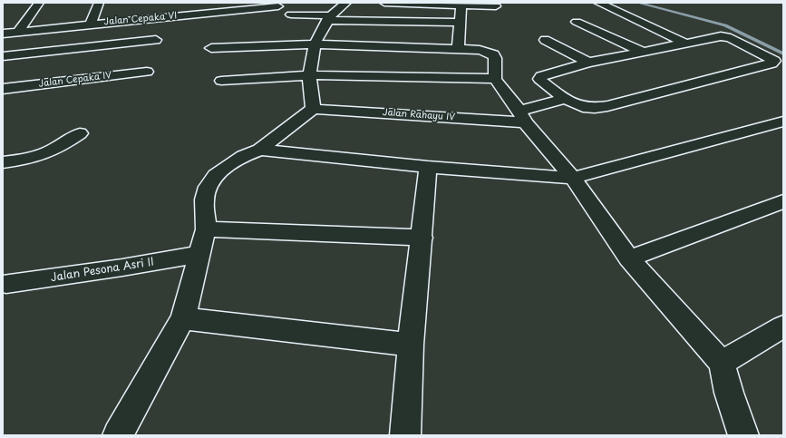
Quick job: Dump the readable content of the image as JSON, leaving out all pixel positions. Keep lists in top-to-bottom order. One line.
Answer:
{"streets":{"street":["Jalan Cepaka VI","Jalan Cepaka IV","Jalan Rahayu IV","Jalan Pesona Asri II"]}}
